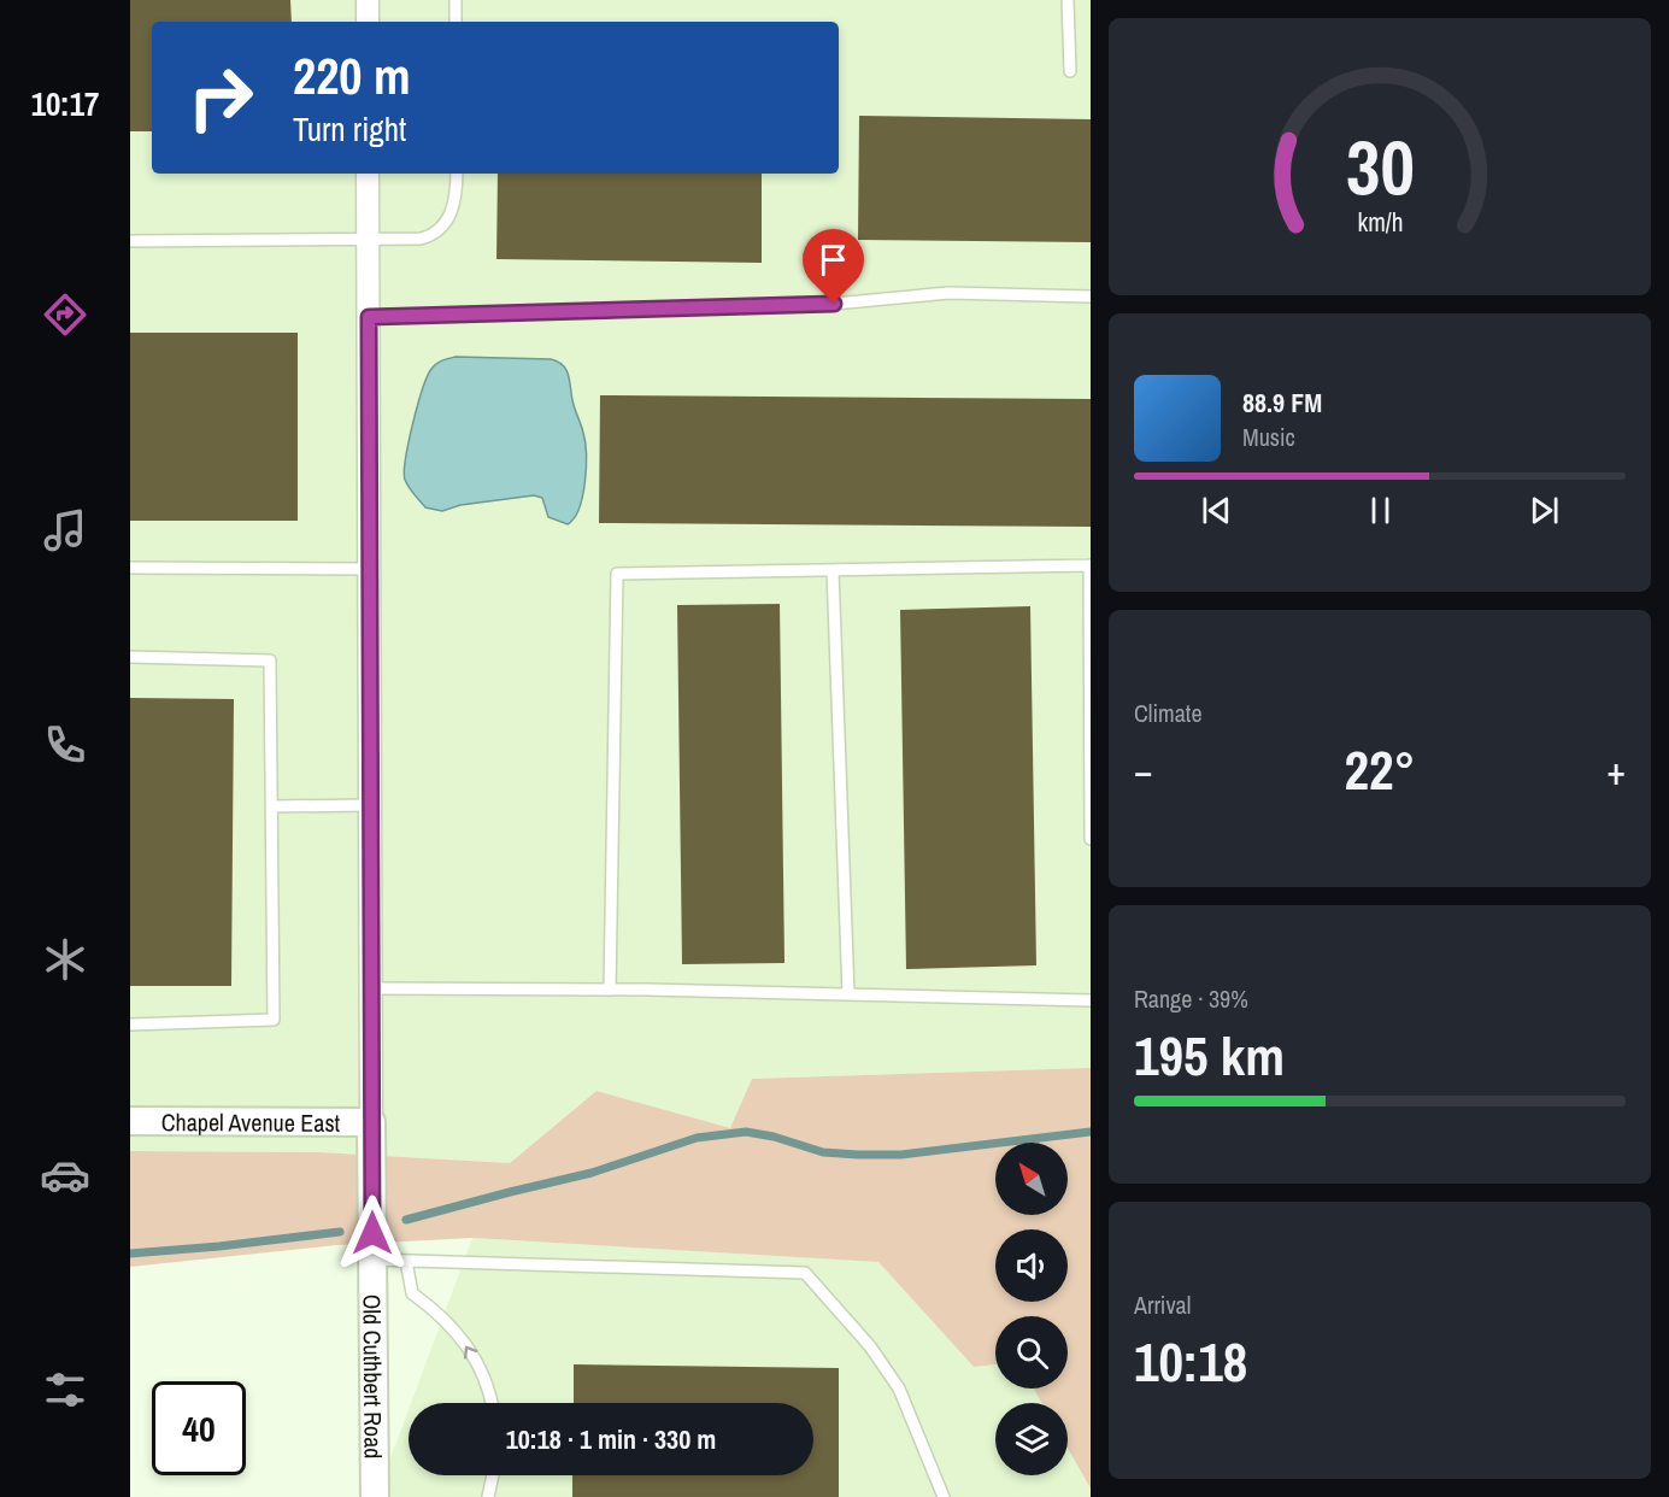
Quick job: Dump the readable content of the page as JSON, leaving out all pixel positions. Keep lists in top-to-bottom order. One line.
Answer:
{"streets":{"street":["Chapel Avenue East","Old Cuthbert Road"]},"crossings":[["Chapel Avenue East","Old Cuthbert Road"]],"north":"top left","page":{"tabs":"10:17","turn":["220 m","Turn right"],"song":["88.9 FM","Music"],"tile":["Climate",["Range · 39%","195 km"],["Arrival","10:18"]],"heat":["−","22°","+"],"limit":"40","trip":"10:18 · 1 min · 330 m","gauge":["30","km/h"]}}
